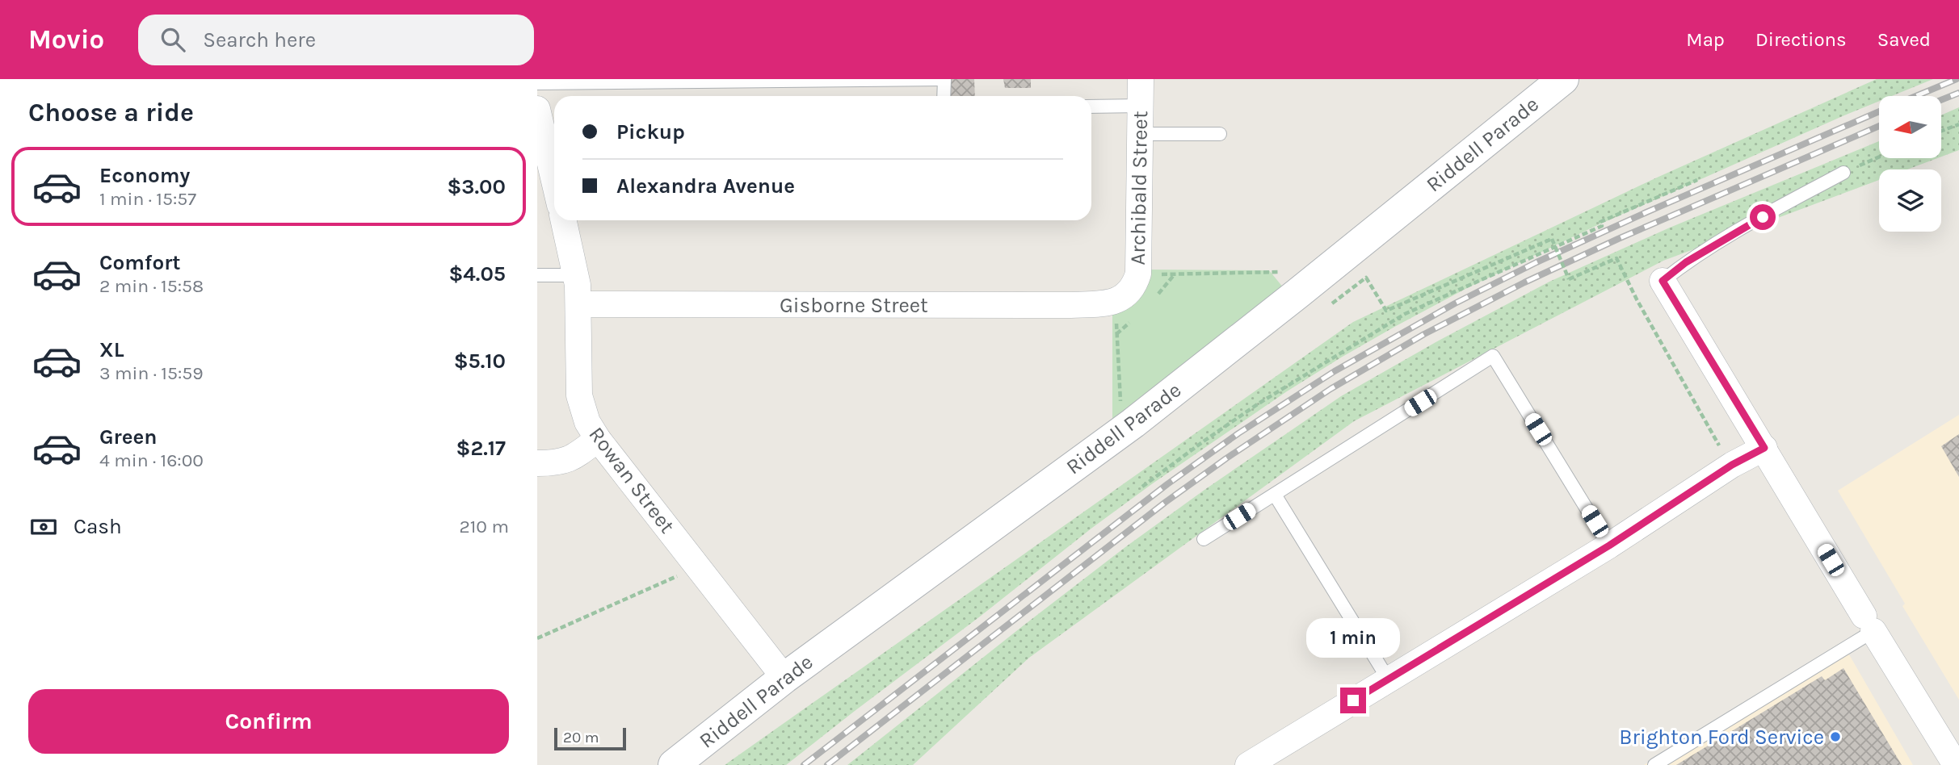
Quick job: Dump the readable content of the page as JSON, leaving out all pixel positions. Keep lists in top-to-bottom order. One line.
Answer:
{"streets":{"street":["Riddell Parade","Archibald Street","Gisborne Street","Rowan Street"]},"crossings":[["Riddell Parade","Rowan Street"],["Archibald Street","Gisborne Street"],["Gisborne Street","Rowan Street"]],"places":["Brighton Ford Service"],"scale_bar":"20 m","north":"left","page":{"header":"Movio","search":"Search here","nav":["Map","Directions","Saved"],"heading":"Choose a ride","banner":["Pickup","Alexandra Avenue"],"list":[{"name":"Economy","note":"1 min · 15:57","value":"$3.00"},{"name":"Comfort","note":"2 min · 15:58","value":"$4.05"},{"name":"XL","note":"3 min · 15:59","value":"$5.10"},{"name":"Green","note":"4 min · 16:00","value":"$2.17"}],"pay":["Cash","210 m"],"bubble":"1 min","buttons":"Confirm","scale":"20 m"}}
